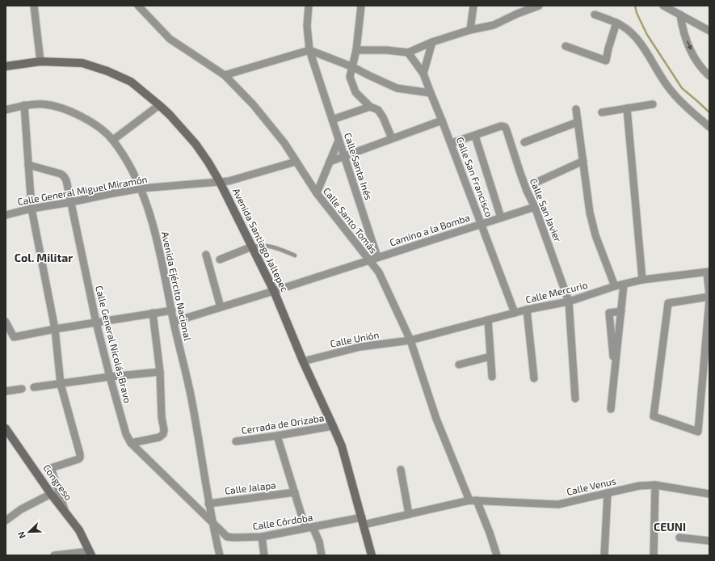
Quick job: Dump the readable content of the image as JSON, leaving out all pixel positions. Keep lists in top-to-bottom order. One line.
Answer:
{"streets":{"street":["Calle Santa Inés","Calle San Francisco","Calle General Miguel Miramón","Calle San Javier","Calle Santo Tomás","Camino a la Bomba","Avenida Santiago Jaltepec","Avenida Ejército Nacional","Calle Mercurio","Calle Unión","Calle General Nicolás Bravo","Cerrada de Orizaba","Congreso","Calle Venus","Calle Jalapa","Calle Córdoba"]},"crossings":[["Calle Santa Inés","Camino a la Bomba"],["Calle San Francisco","Camino a la Bomba"],["Calle San Francisco","Calle Mercurio"],["Calle General Miguel Miramón","Calle Santo Tomás"],["Calle General Miguel Miramón","Avenida Santiago Jaltepec"],["Calle General Miguel Miramón","Avenida Ejército Nacional"],["Calle General Miguel Miramón","Calle General Nicolás Bravo"],["Calle San Javier","Camino a la Bomba"],["Calle San Javier","Calle Mercurio"],["Calle Santo Tomás","Camino a la Bomba"],["Calle Santo Tomás","Calle Mercurio"],["Calle Santo Tomás","Calle Unión"],["Calle Santo Tomás","Calle Venus"],["Calle Santo Tomás","Calle Córdoba"],["Camino a la Bomba","Avenida Santiago Jaltepec"],["Camino a la Bomba","Avenida Ejército Nacional"],["Avenida Santiago Jaltepec","Calle Unión"],["Avenida Santiago Jaltepec","Cerrada de Orizaba"],["Avenida Santiago Jaltepec","Calle Córdoba"],["Avenida Ejército Nacional","Calle General Nicolás Bravo"],["Avenida Ejército Nacional","Calle Jalapa"],["Avenida Ejército Nacional","Calle Córdoba"],["Calle Mercurio","Calle Unión"],["Calle General Nicolás Bravo","Calle Córdoba"],["Calle Venus","Calle Córdoba"]],"districts":["Col. Militar","CEUNI"],"north":"bottom left"}
